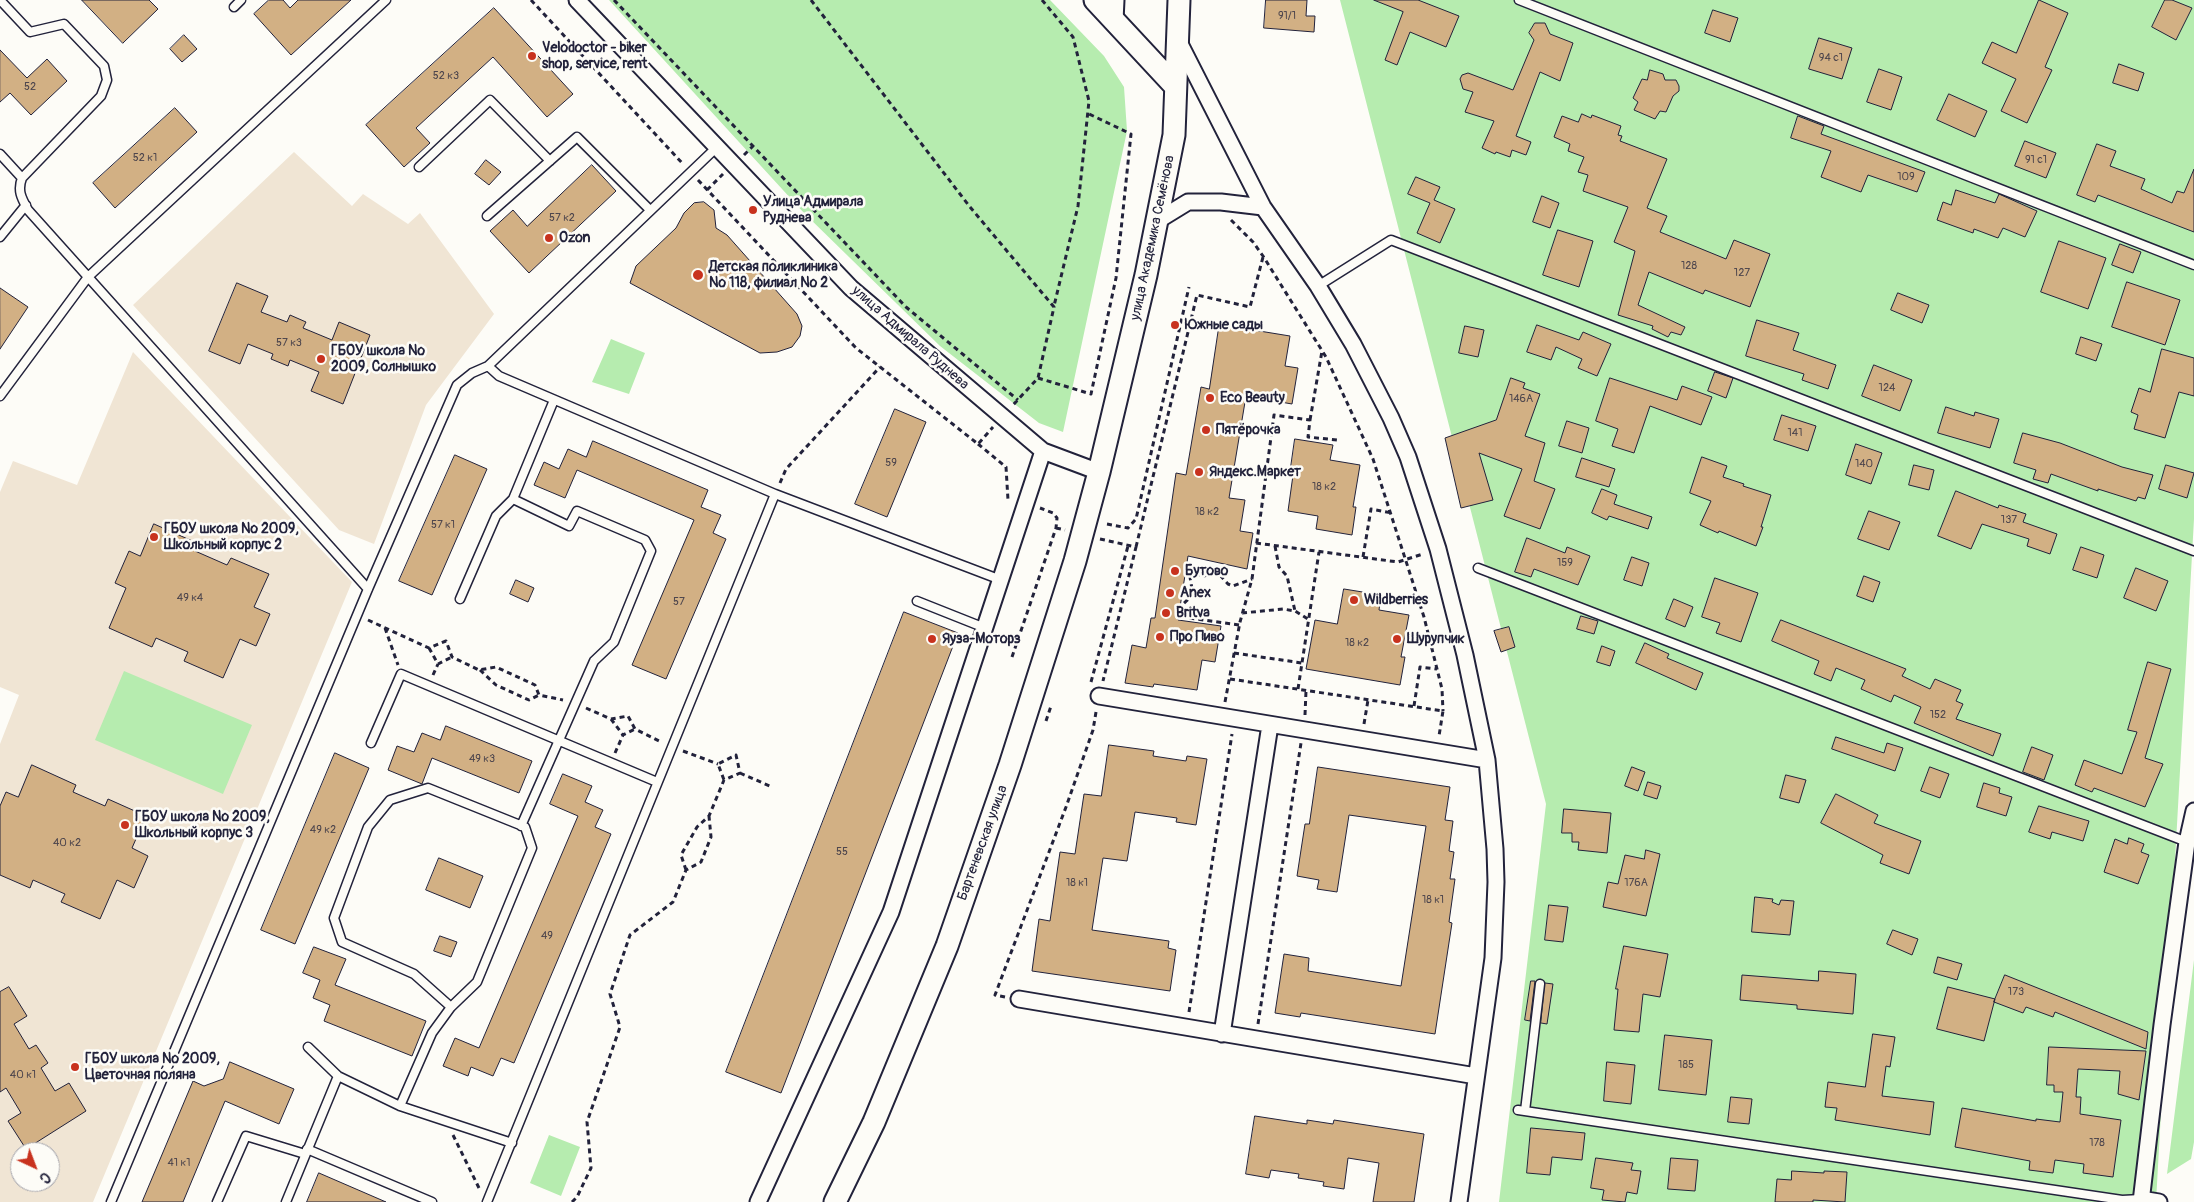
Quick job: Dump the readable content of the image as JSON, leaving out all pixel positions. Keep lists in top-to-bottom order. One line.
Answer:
{"streets":{"main road":["улица Академика Семёнова","Бартеневская улица"],"street":["улица Адмирала Руднева"]},"crossings":[["улица Академика Семёнова","улица Адмирала Руднева"],["улица Академика Семёнова","Бартеневская улица"],["улица Адмирала Руднева","Бартеневская улица"]],"places":["Velodoctor - biker shop, service, rent","Улица Адмирала Руднева","Ozon","Детская поликлиника № 118, филиал № 2","Южные сады","ГБОУ школа № 2009, Солнышко","Eco Beauty","Пятёрочка","Яндекс.Маркет","ГБОУ школа № 2009, Школьный корпус 2","Бутово","Anex","Wildberries","Britva","Про Пиво","Яуза-Моторз","Шурупчик","ГБОУ школа № 2009, Школьный корпус 3","ГБОУ школа № 2009, Цветочная поляна"],"house_numbers":["91/1","94 с1","52 к3","52","52 к1","91 с1","109","57 к2","128","127","57 к3","124","146А","141","59","140","18 к2","18 к2","137","57 к1","159","49 к4","57","18 к2","152","49 к3","49 к2","40 к2","55","18 к1","176А","18 к1","49","173","185","40 к1","178","41 к1"],"north":"bottom right"}
